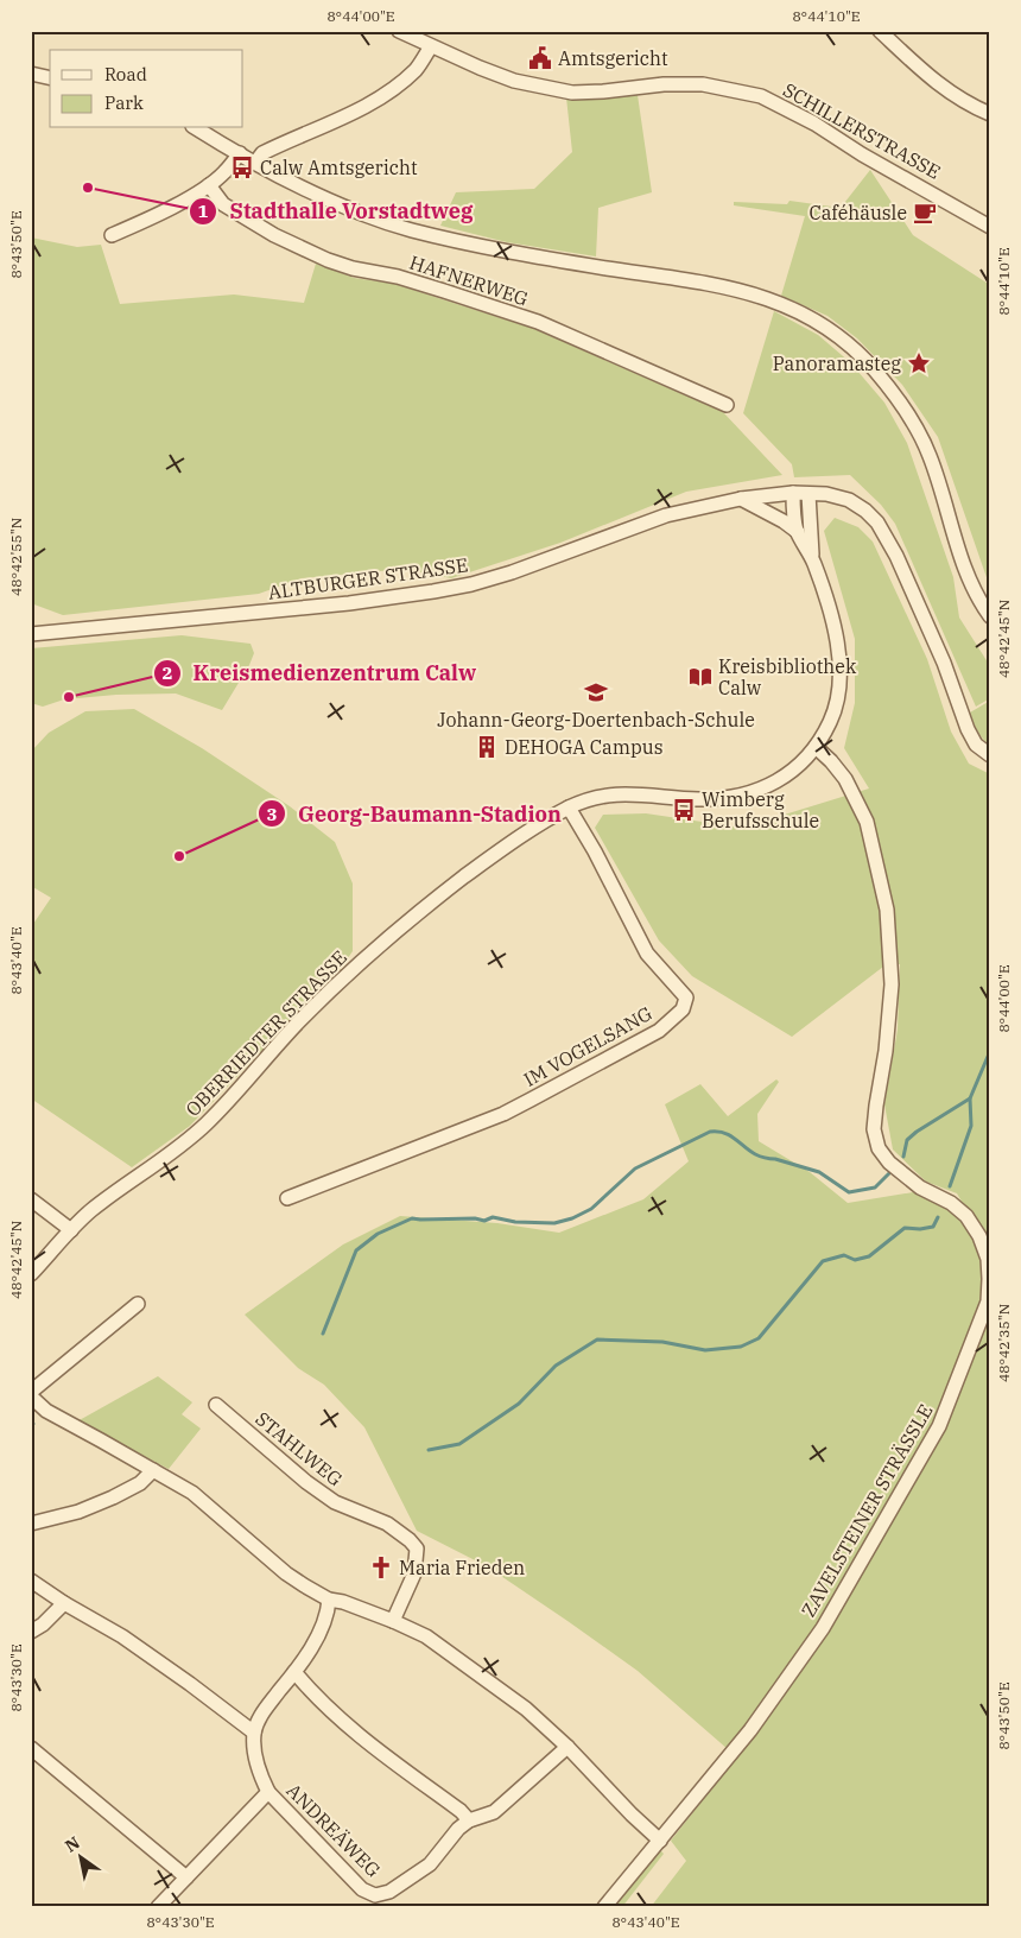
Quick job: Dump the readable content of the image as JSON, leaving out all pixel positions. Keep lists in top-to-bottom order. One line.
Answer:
{"streets":{"street":["SCHILLERSTRASSE","HAFNERWEG","ALTBURGER STRASSE","OBERRIEDTER STRASSE","IM VOGELSANG","STAHLWEG","ZAVELSTEINER STRÄSSLE","ANDREÄWEG"]},"crossings":[["ALTBURGER STRASSE","OBERRIEDTER STRASSE"],["OBERRIEDTER STRASSE","IM VOGELSANG"],["OBERRIEDTER STRASSE","ZAVELSTEINER STRÄSSLE"]],"places":{"public building":["Amtsgericht"],"bus stop":["Calw Amtsgericht","Wimberg Berufsschule"],"other":["Stadthalle Vorstadtweg","Kreismedienzentrum Calw","Georg-Baumann-Stadion"],"cafe":["Caféhäusle"],"place":["Panoramasteg"],"library":["Kreisbibliothek Calw"],"school or university":["Johann-Georg-Doertenbach-Schule"],"building":["DEHOGA Campus"],"church":["Maria Frieden"]},"legend":["Road","Park"],"north":"top left","coordinates":["8°44'00\"E","8°44'10\"E","8°43'50\"E","48°42'55\"N","48°42'45\"N","8°43'40\"E","48°42'35\"N","8°43'30\"E"]}
